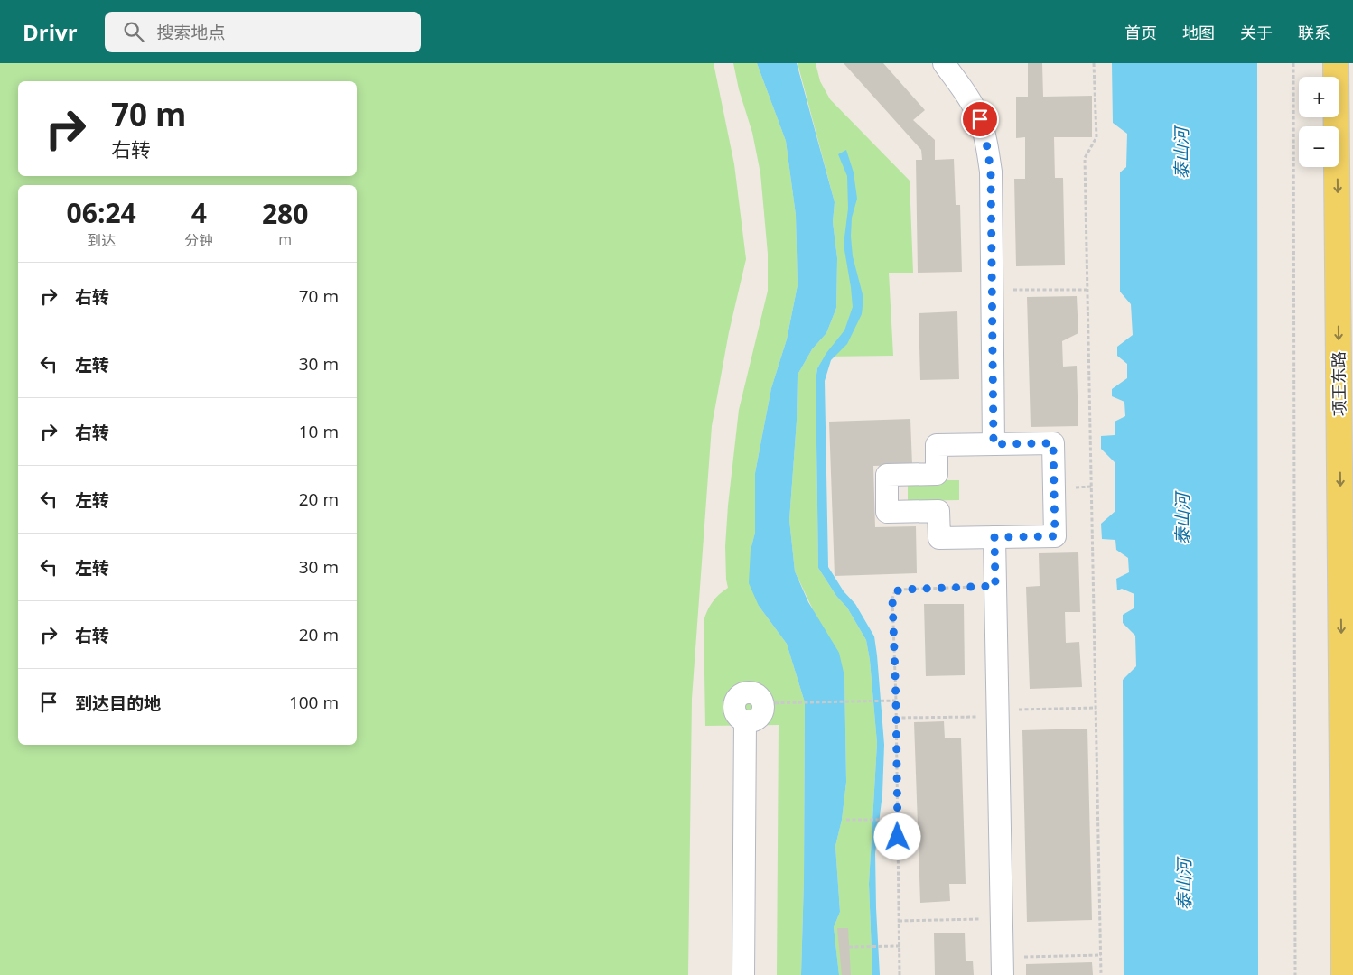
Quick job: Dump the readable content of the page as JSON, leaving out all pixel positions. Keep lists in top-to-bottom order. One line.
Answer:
{"streets":{"main road":["项王东路"]},"one_way":["项王东路"],"water":["泰山河"],"page":{"header":"Drivr","search":"搜索地点","nav":["首页","地图","关于","联系"],"map_buttons":["+","−"],"turn":["70 m","右转"],"eta":["06:24","到达","4","分钟","280","m"],"list":[{"name":"右转","value":"70 m"},{"name":"左转","value":"30 m"},{"name":"右转","value":"10 m"},{"name":"左转","value":"20 m"},{"name":"左转","value":"30 m"},{"name":"右转","value":"20 m"},{"name":"到达目的地","value":"100 m"}]}}
